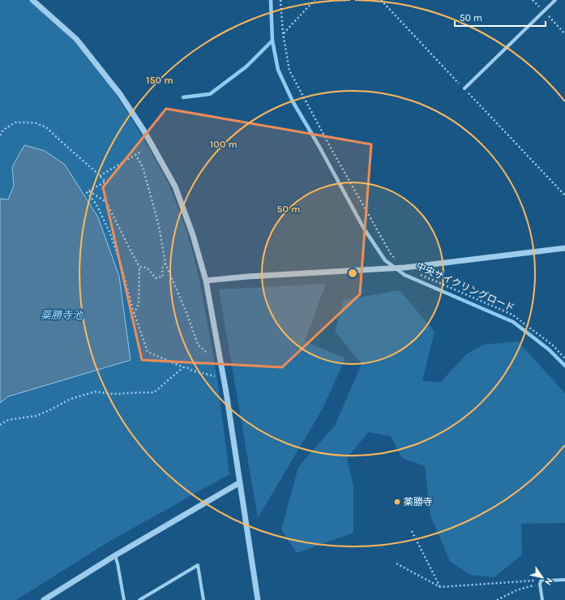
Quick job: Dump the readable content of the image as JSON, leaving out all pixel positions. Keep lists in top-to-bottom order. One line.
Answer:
{"streets":{"path":["中央サイクリングロード"]},"water":["薬勝寺池"],"places":["薬勝寺"],"scale_bar":"50 m","north":"bottom right","rings":["150 m","100 m","50 m"]}
